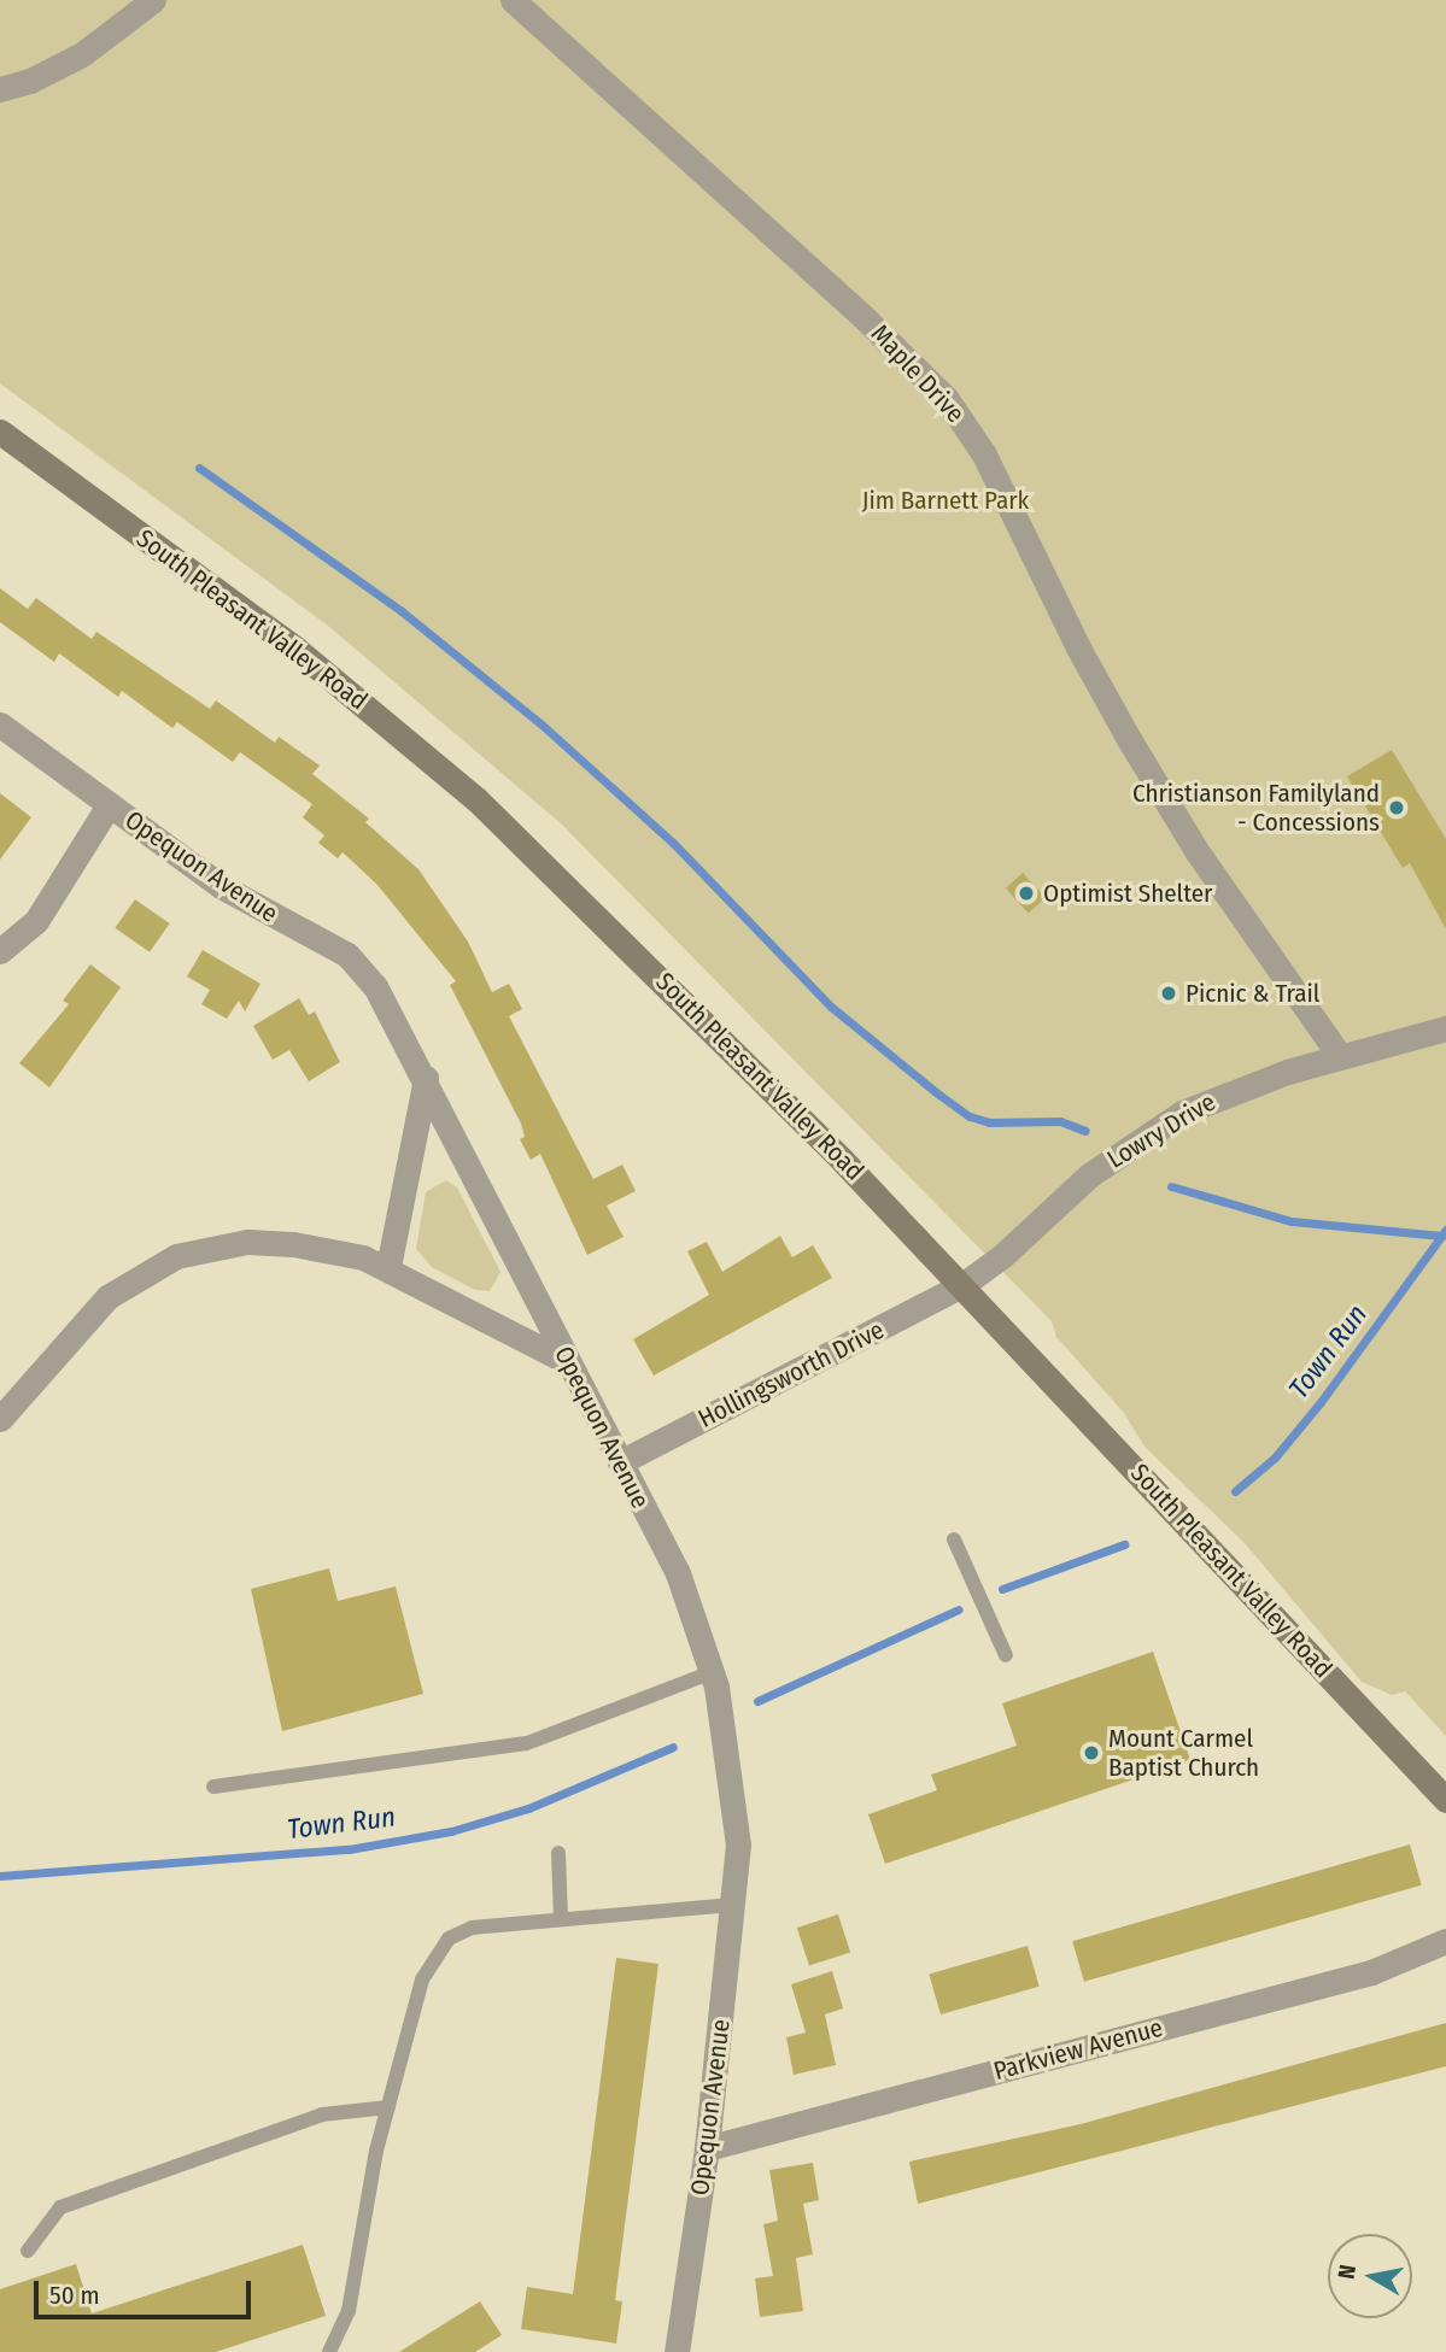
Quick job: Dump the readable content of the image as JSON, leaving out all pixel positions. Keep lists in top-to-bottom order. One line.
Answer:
{"streets":{"main road":["South Pleasant Valley Road"],"street":["Maple Drive","Opequon Avenue","Lowry Drive","Hollingsworth Drive","Parkview Avenue"]},"crossings":[["Maple Drive","Lowry Drive"],["South Pleasant Valley Road","Lowry Drive"],["South Pleasant Valley Road","Hollingsworth Drive"],["Opequon Avenue","Hollingsworth Drive"],["Opequon Avenue","Parkview Avenue"],["Lowry Drive","Hollingsworth Drive"]],"water":["Town Run"],"parks":["Jim Barnett Park"],"places":["Christianson Familyland - Concessions","Optimist Shelter","Picnic & Trail","Mount Carmel Baptist Church"],"scale_bar":"50 m","north":"left"}
